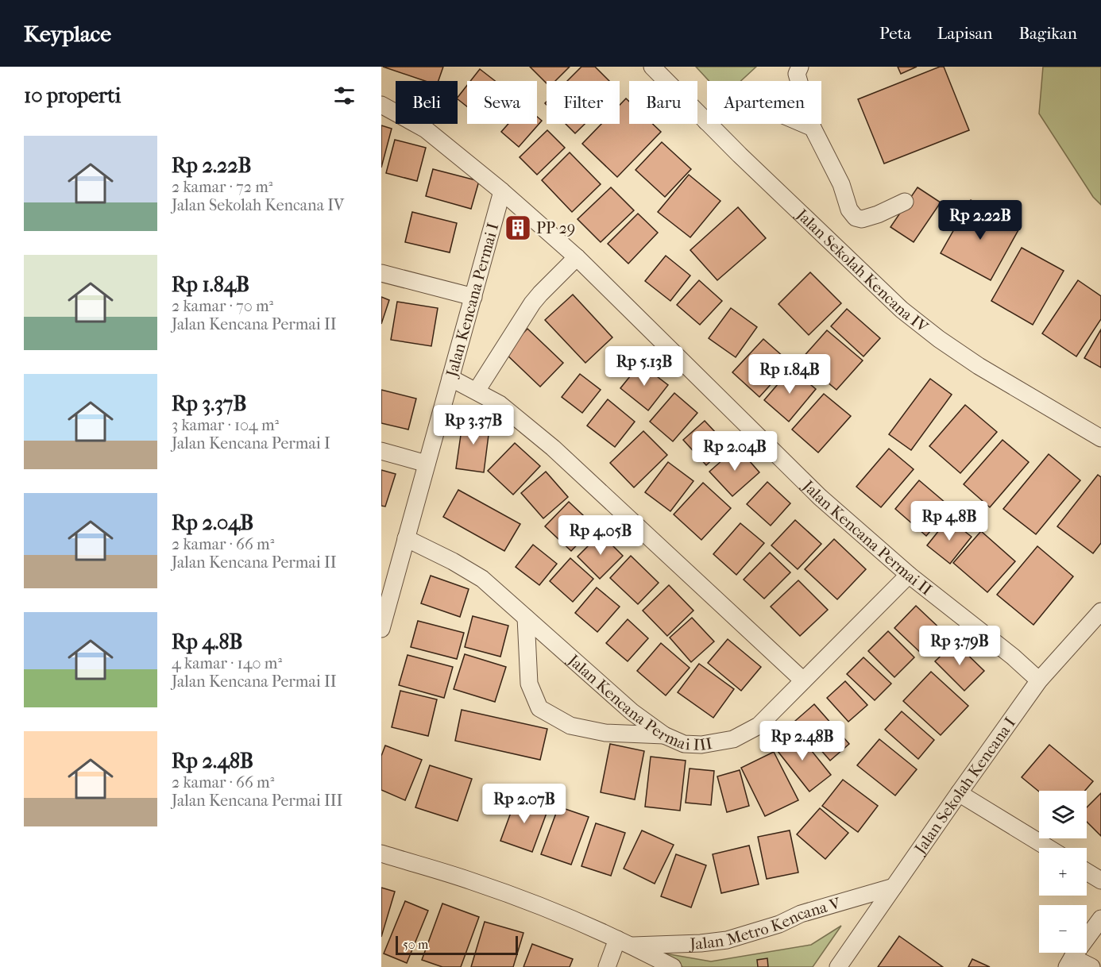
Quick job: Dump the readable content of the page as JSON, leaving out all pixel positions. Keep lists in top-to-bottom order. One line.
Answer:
{"streets":{"street":["Jalan Sekolah Kencana IV","Jalan Kencana Permai I","Jalan Kencana Permai II","Jalan Kencana Permai III","Jalan Sekolah Kencana I","Jalan Metro Kencana V"]},"crossings":[["Jalan Kencana Permai I","Jalan Kencana Permai II"],["Jalan Kencana Permai I","Jalan Kencana Permai III"],["Jalan Kencana Permai II","Jalan Kencana Permai III"],["Jalan Kencana Permai II","Jalan Sekolah Kencana I"],["Jalan Sekolah Kencana I","Jalan Metro Kencana V"]],"places":{"building":["PP 29"]},"scale_bar":"50 m","page":{"header":"Keyplace","nav":["Peta","Lapisan","Bagikan"],"heading":"10 properti","chip":["Beli","Sewa","Filter","Baru","Apartemen"],"list":[{"name":"Rp 2.22B","note":"2 kamar · 72 m² · Jalan Sekolah Kencana IV"},{"name":"Rp 1.84B","note":"2 kamar · 70 m² · Jalan Kencana Permai II"},{"name":"Rp 3.37B","note":"3 kamar · 104 m² · Jalan Kencana Permai I"},{"name":"Rp 2.04B","note":"2 kamar · 66 m² · Jalan Kencana Permai II"},{"name":"Rp 4.8B","note":"4 kamar · 140 m² · Jalan Kencana Permai II"},{"name":"Rp 2.48B","note":"2 kamar · 66 m² · Jalan Kencana Permai III"}],"price":["Rp 2.22B","Rp 5.13B","Rp 1.84B","Rp 3.37B","Rp 2.04B","Rp 4.8B","Rp 4.05B","Rp 3.79B","Rp 2.48B","Rp 2.07B"],"map_buttons":["+","−"],"scale":"50 m"}}
